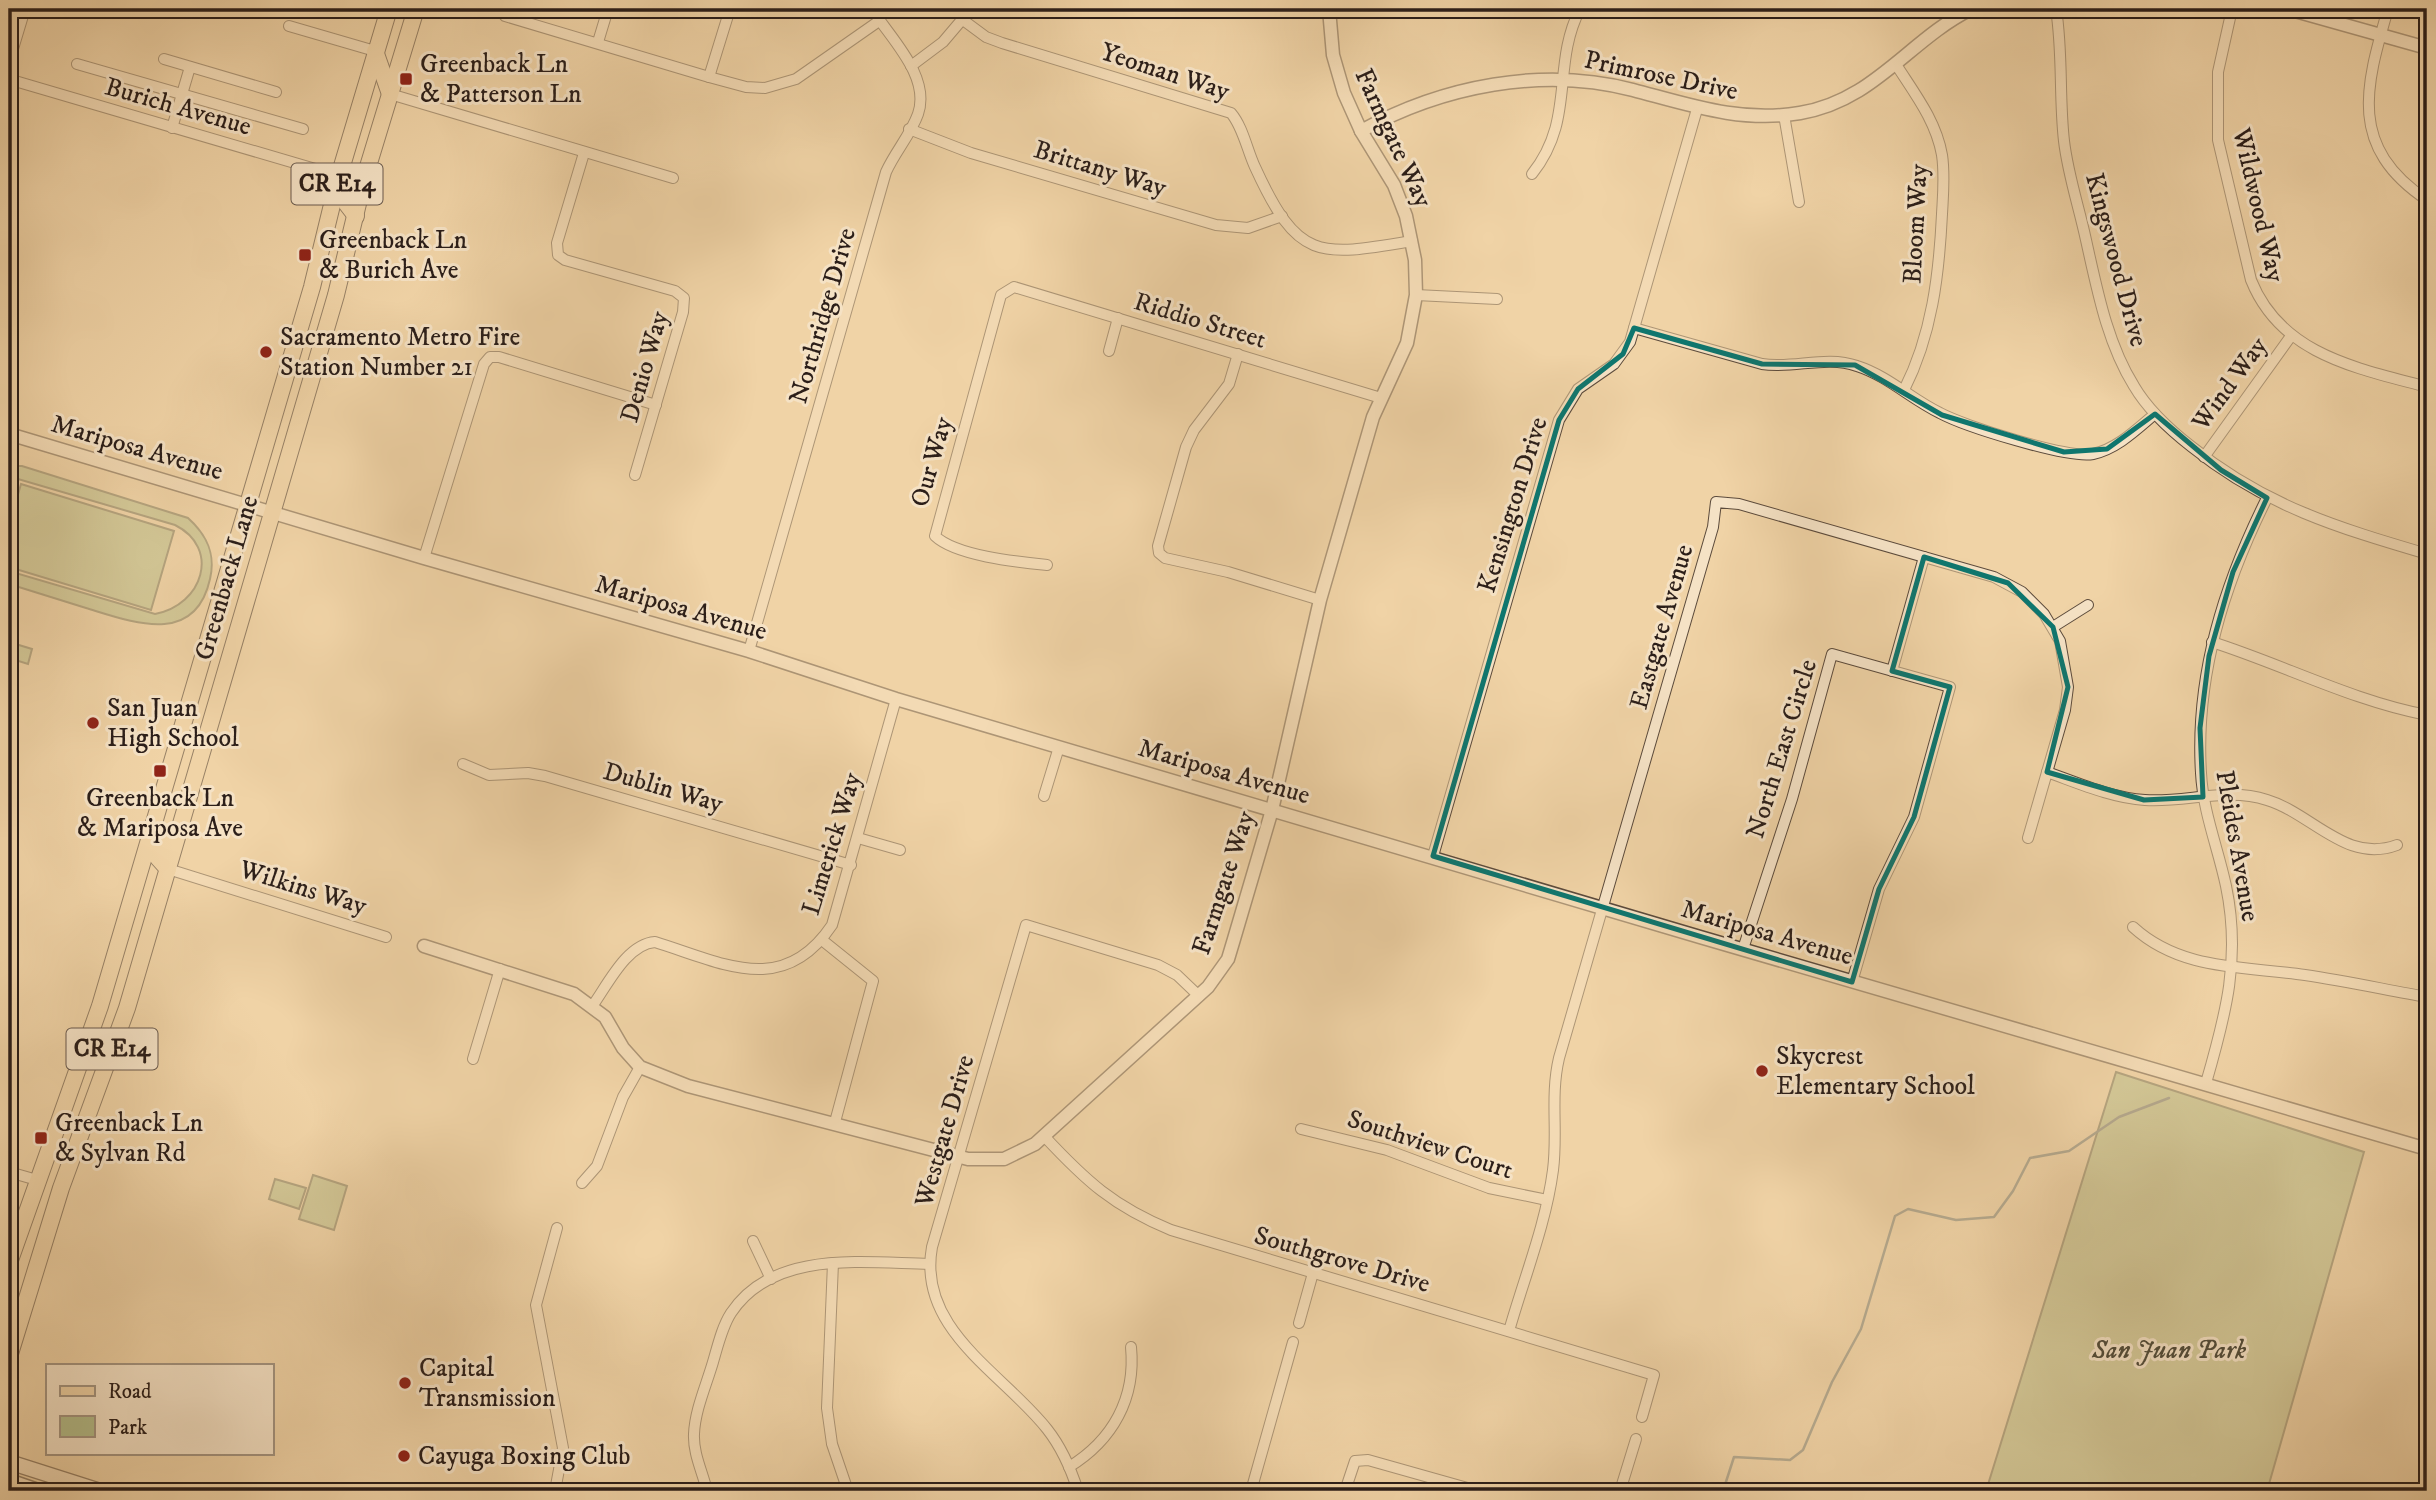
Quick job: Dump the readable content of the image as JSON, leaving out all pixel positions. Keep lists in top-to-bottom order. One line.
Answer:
{"streets":{"main road":["CR E14","Greenback Lane"],"street":["Yeoman Way","Primrose Drive","Burich Avenue","Farmgate Way","Brittany Way","Wildwood Way","Bloom Way","Kingswood Drive","Northridge Drive","Riddio Street","Denio Way","Wind Way","Mariposa Avenue","Our Way","Kensington Drive","Eastgate Avenue","North East Circle","Dublin Way","Limerick Way","Pleides Avenue","Wilkins Way","Westgate Drive","Southview Court","Southgrove Drive"]},"crossings":[["Yeoman Way","Farmgate Way"],["Yeoman Way","Brittany Way"],["Primrose Drive","Farmgate Way"],["Primrose Drive","Bloom Way"],["Primrose Drive","Kensington Drive"],["Burich Avenue","Greenback Lane"],["Farmgate Way","Riddio Street"],["Farmgate Way","Mariposa Avenue"],["Farmgate Way","Westgate Drive"],["Farmgate Way","Southgrove Drive"],["Brittany Way","Northridge Drive"],["Wildwood Way","Wind Way"],["Kingswood Drive","Wind Way"],["Kingswood Drive","Pleides Avenue"],["Northridge Drive","Mariposa Avenue"],["Riddio Street","Our Way"],["Mariposa Avenue","Kensington Drive"],["Mariposa Avenue","Greenback Lane"],["Mariposa Avenue","Eastgate Avenue"],["Mariposa Avenue","North East Circle"],["Mariposa Avenue","Limerick Way"],["Mariposa Avenue","Pleides Avenue"],["Greenback Lane","Wilkins Way"],["Eastgate Avenue","Southview Court"],["Eastgate Avenue","Southgrove Drive"],["Dublin Way","Limerick Way"]],"parks":["San Juan Park"],"places":{"transit":["Greenback Ln & Patterson Ln","Greenback Ln & Burich Ave","Greenback Ln & Mariposa Ave","Greenback Ln & Sylvan Rd"],"other":["Sacramento Metro Fire Station Number 21","San Juan High School","Skycrest Elementary School","Capital Transmission","Cayuga Boxing Club"]},"legend":["Road","Park"]}
